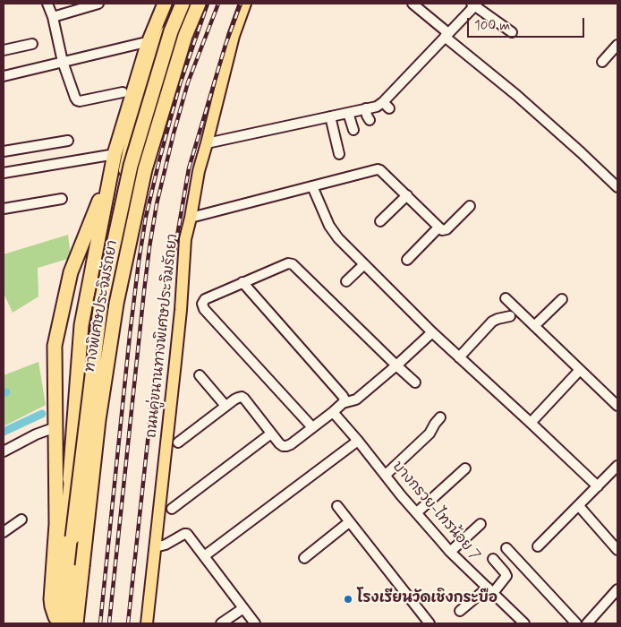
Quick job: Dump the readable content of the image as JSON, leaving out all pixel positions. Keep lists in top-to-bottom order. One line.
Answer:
{"streets":{"highway":["ทางพิเศษประจิมรัถยา"],"main road":["ถนนคู่ขนานทางพิเศษประจิมรัถยา"],"street":["บางกรวย-ไทรน้อย 7"]},"places":["โรงเรียนวัดเชิงกระบือ"],"scale_bar":"100 m"}
